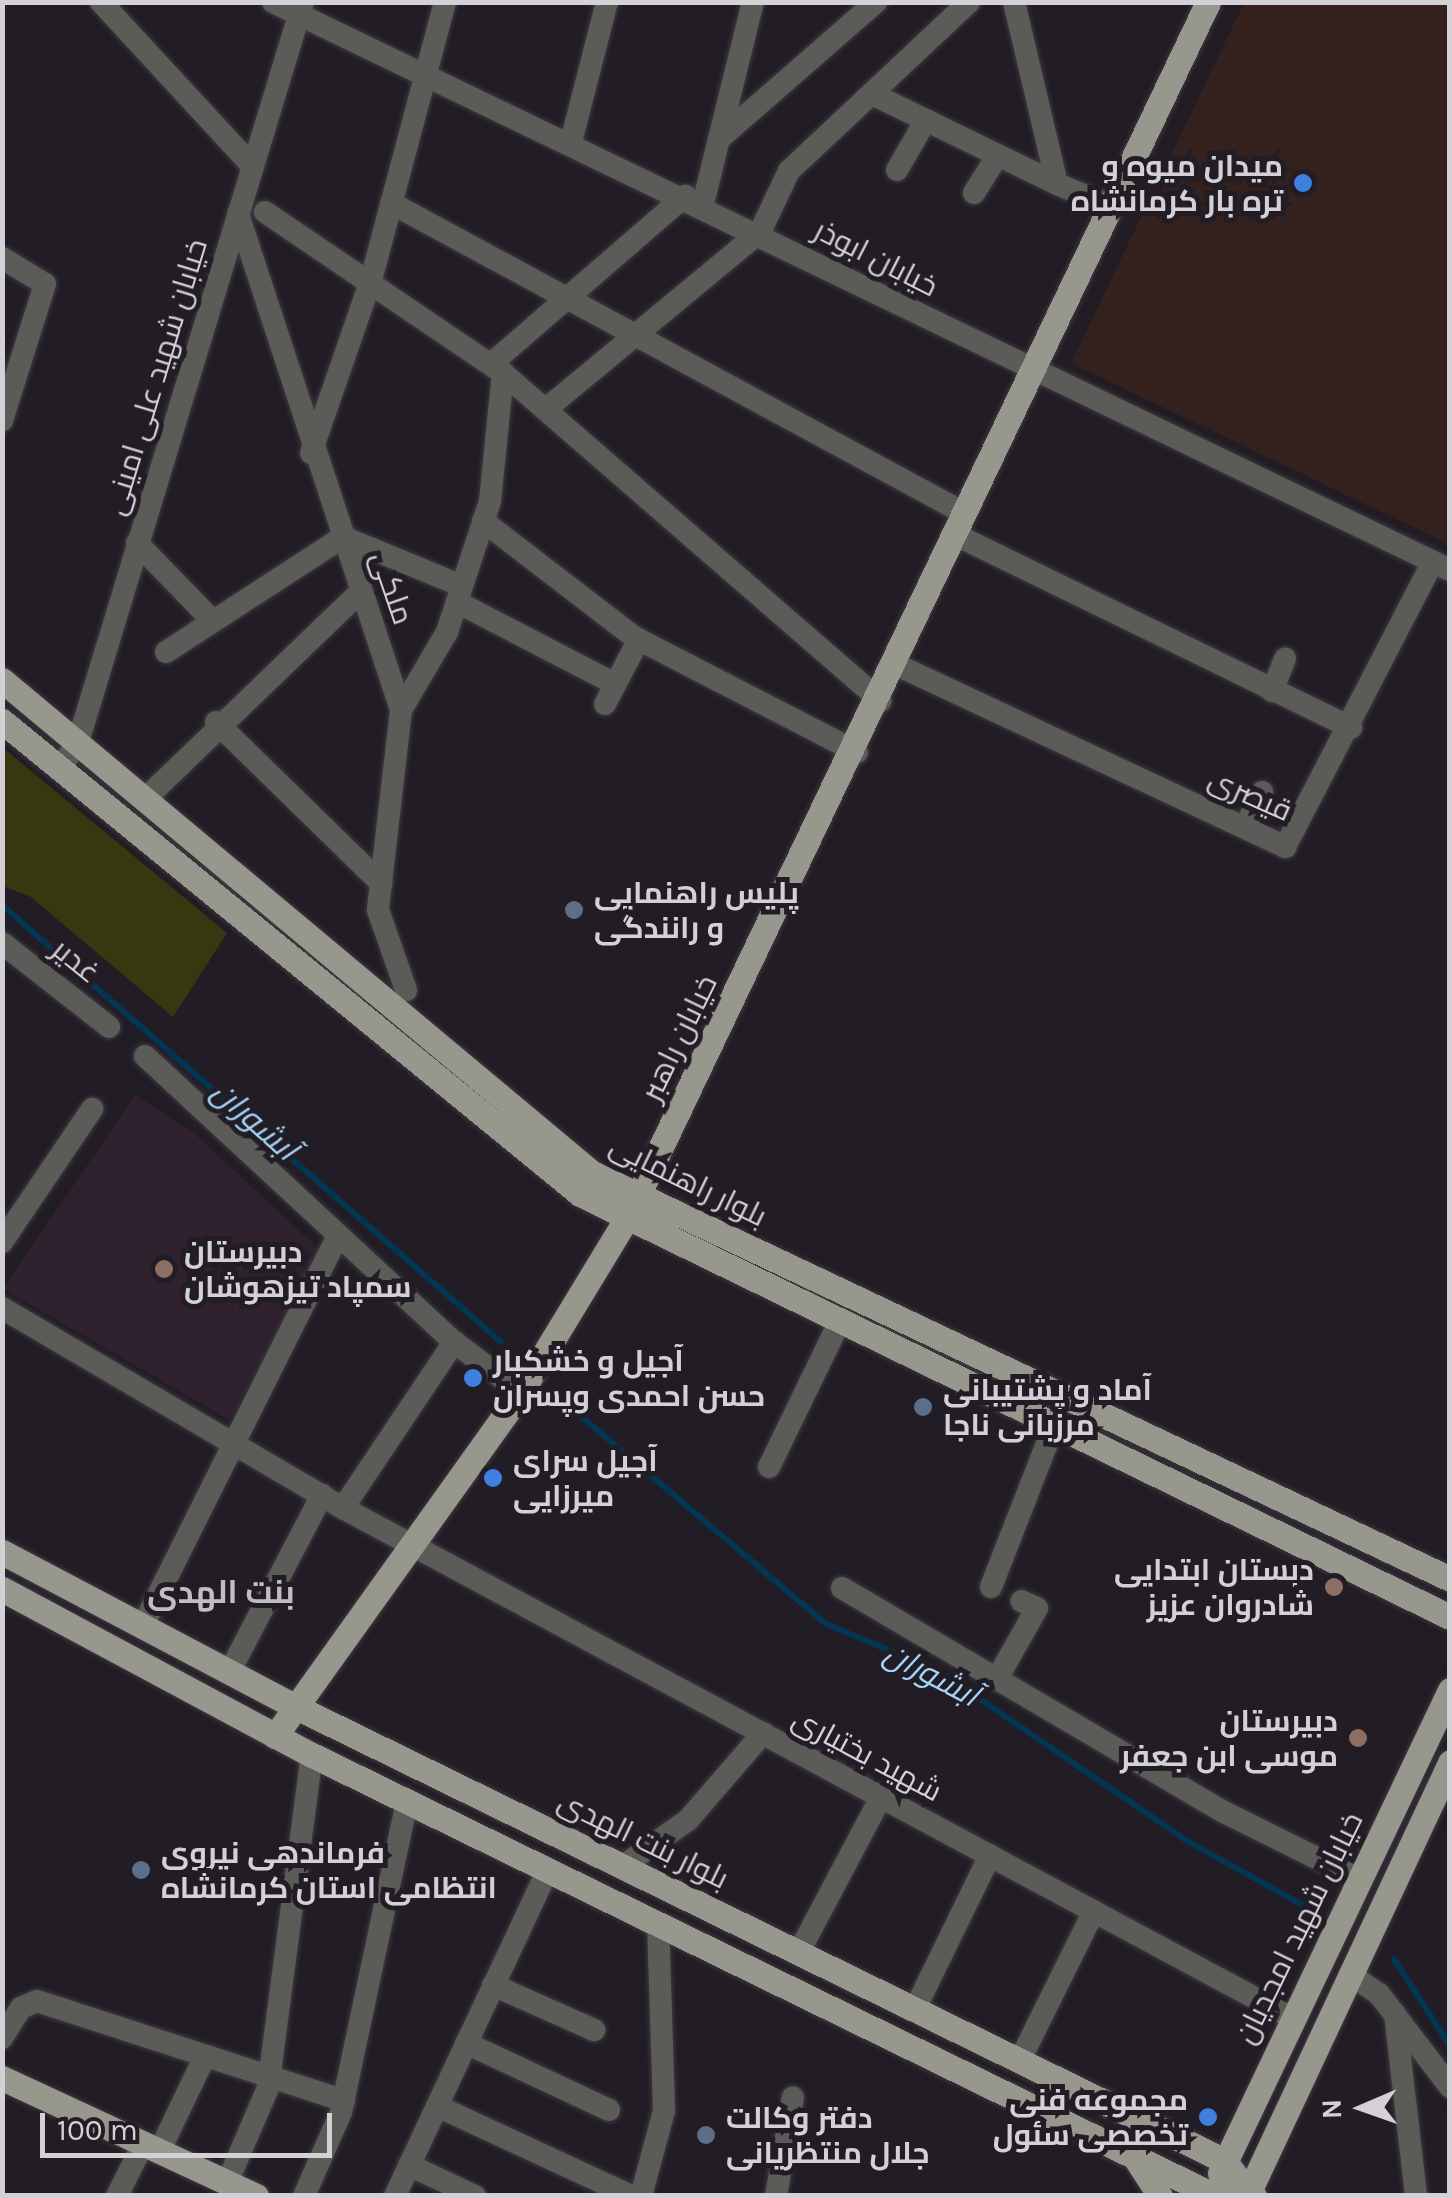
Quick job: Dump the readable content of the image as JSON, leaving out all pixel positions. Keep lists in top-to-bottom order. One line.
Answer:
{"streets":{"main road":["خیابان راهبر","بلوار راهنمایی","بلوار بنت الهدی","خیابان شهید امجدیان"],"street":["خیابان ابوذر","خیابان شهید علی امینی","ملکی","قیصری","غدیر","شهید بختیاری"]},"crossings":[["خیابان ابوذر","خیابان شهید علی امینی"],["خیابان ابوذر","قیصری"],["خیابان ابوذر","خیابان راهبر"],["خیابان شهید علی امینی","ملکی"],["خیابان شهید علی امینی","بلوار راهنمایی"],["قیصری","خیابان راهبر"],["خیابان راهبر","بلوار راهنمایی"],["خیابان راهبر","شهید بختیاری"],["خیابان راهبر","بلوار بنت الهدی"],["شهید بختیاری","خیابان شهید امجدیان"],["بلوار بنت الهدی","خیابان شهید امجدیان"]],"districts":["بنت الهدی"],"water":["آبشوران"],"places":["میدان میوه و تره بار کرمانشاه","پلیس راهنمایی و رانندگی","دبیرستان سمپاد تیزهوشان","آجیل و خشکبار حسن احمدی وپسران","آماد و پشتیبانی مرزبانی ناجا","آجیل سرای میرزایی","دبستان ابتدایی شادروان عزیز","دبیرستان موسی ابن جعفر","فرماندهی نیروی انتظامی استان کرمانشاه","مجموعه فنی تخصصی سئول","دفتر وکالت جلال منتظریانی"],"scale_bar":"100 m","north":"left"}
